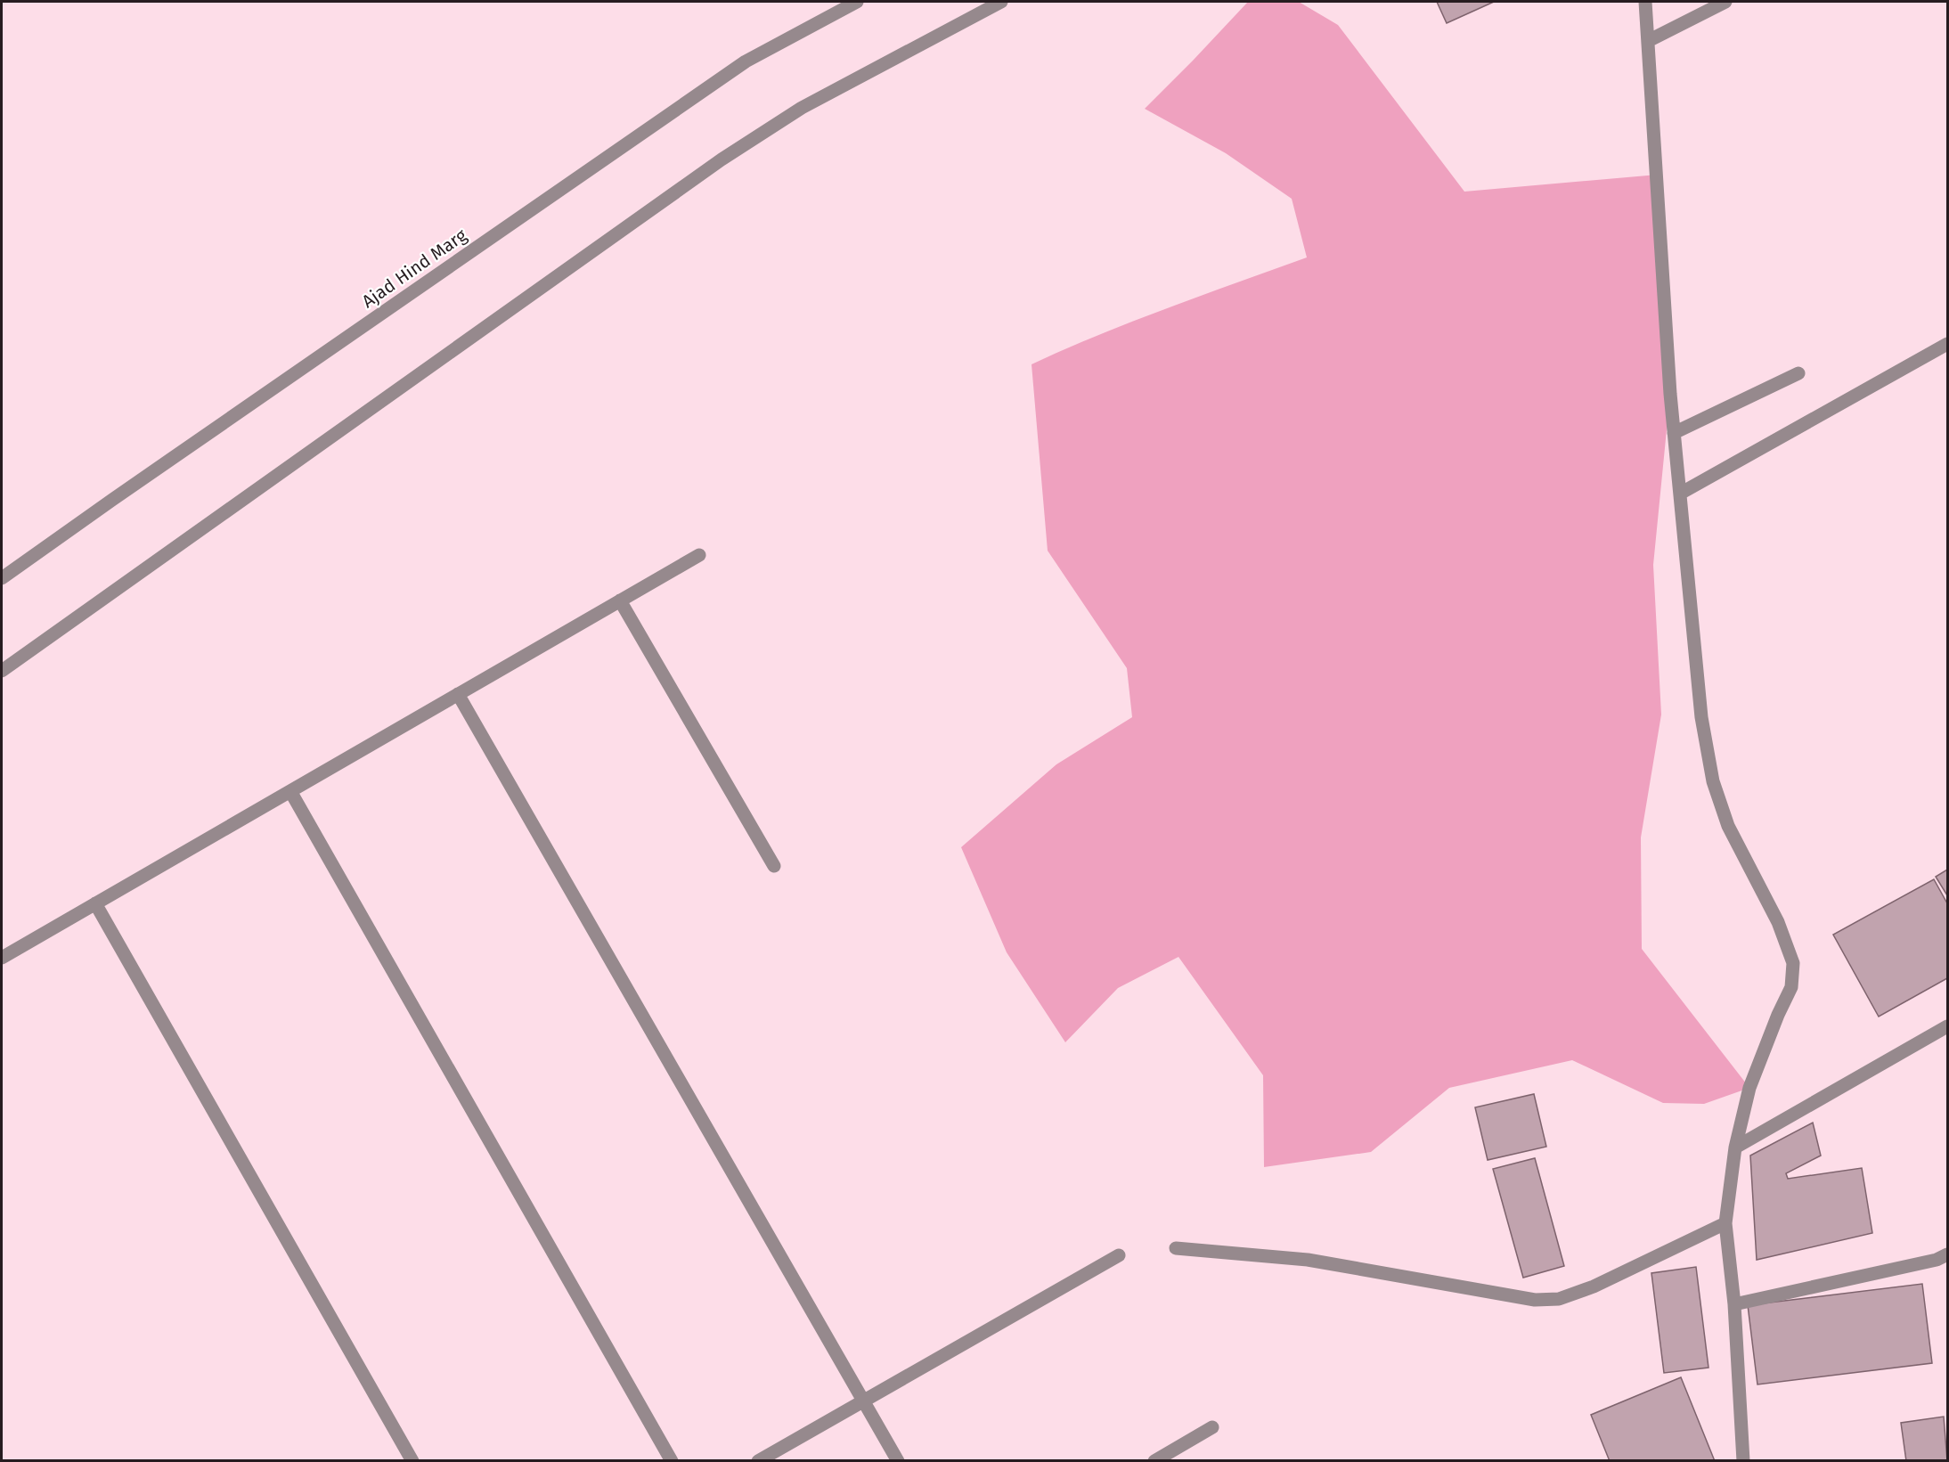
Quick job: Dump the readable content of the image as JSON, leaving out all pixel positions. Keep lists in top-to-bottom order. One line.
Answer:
{"streets":{"street":["Ajad Hind Marg"]}}
